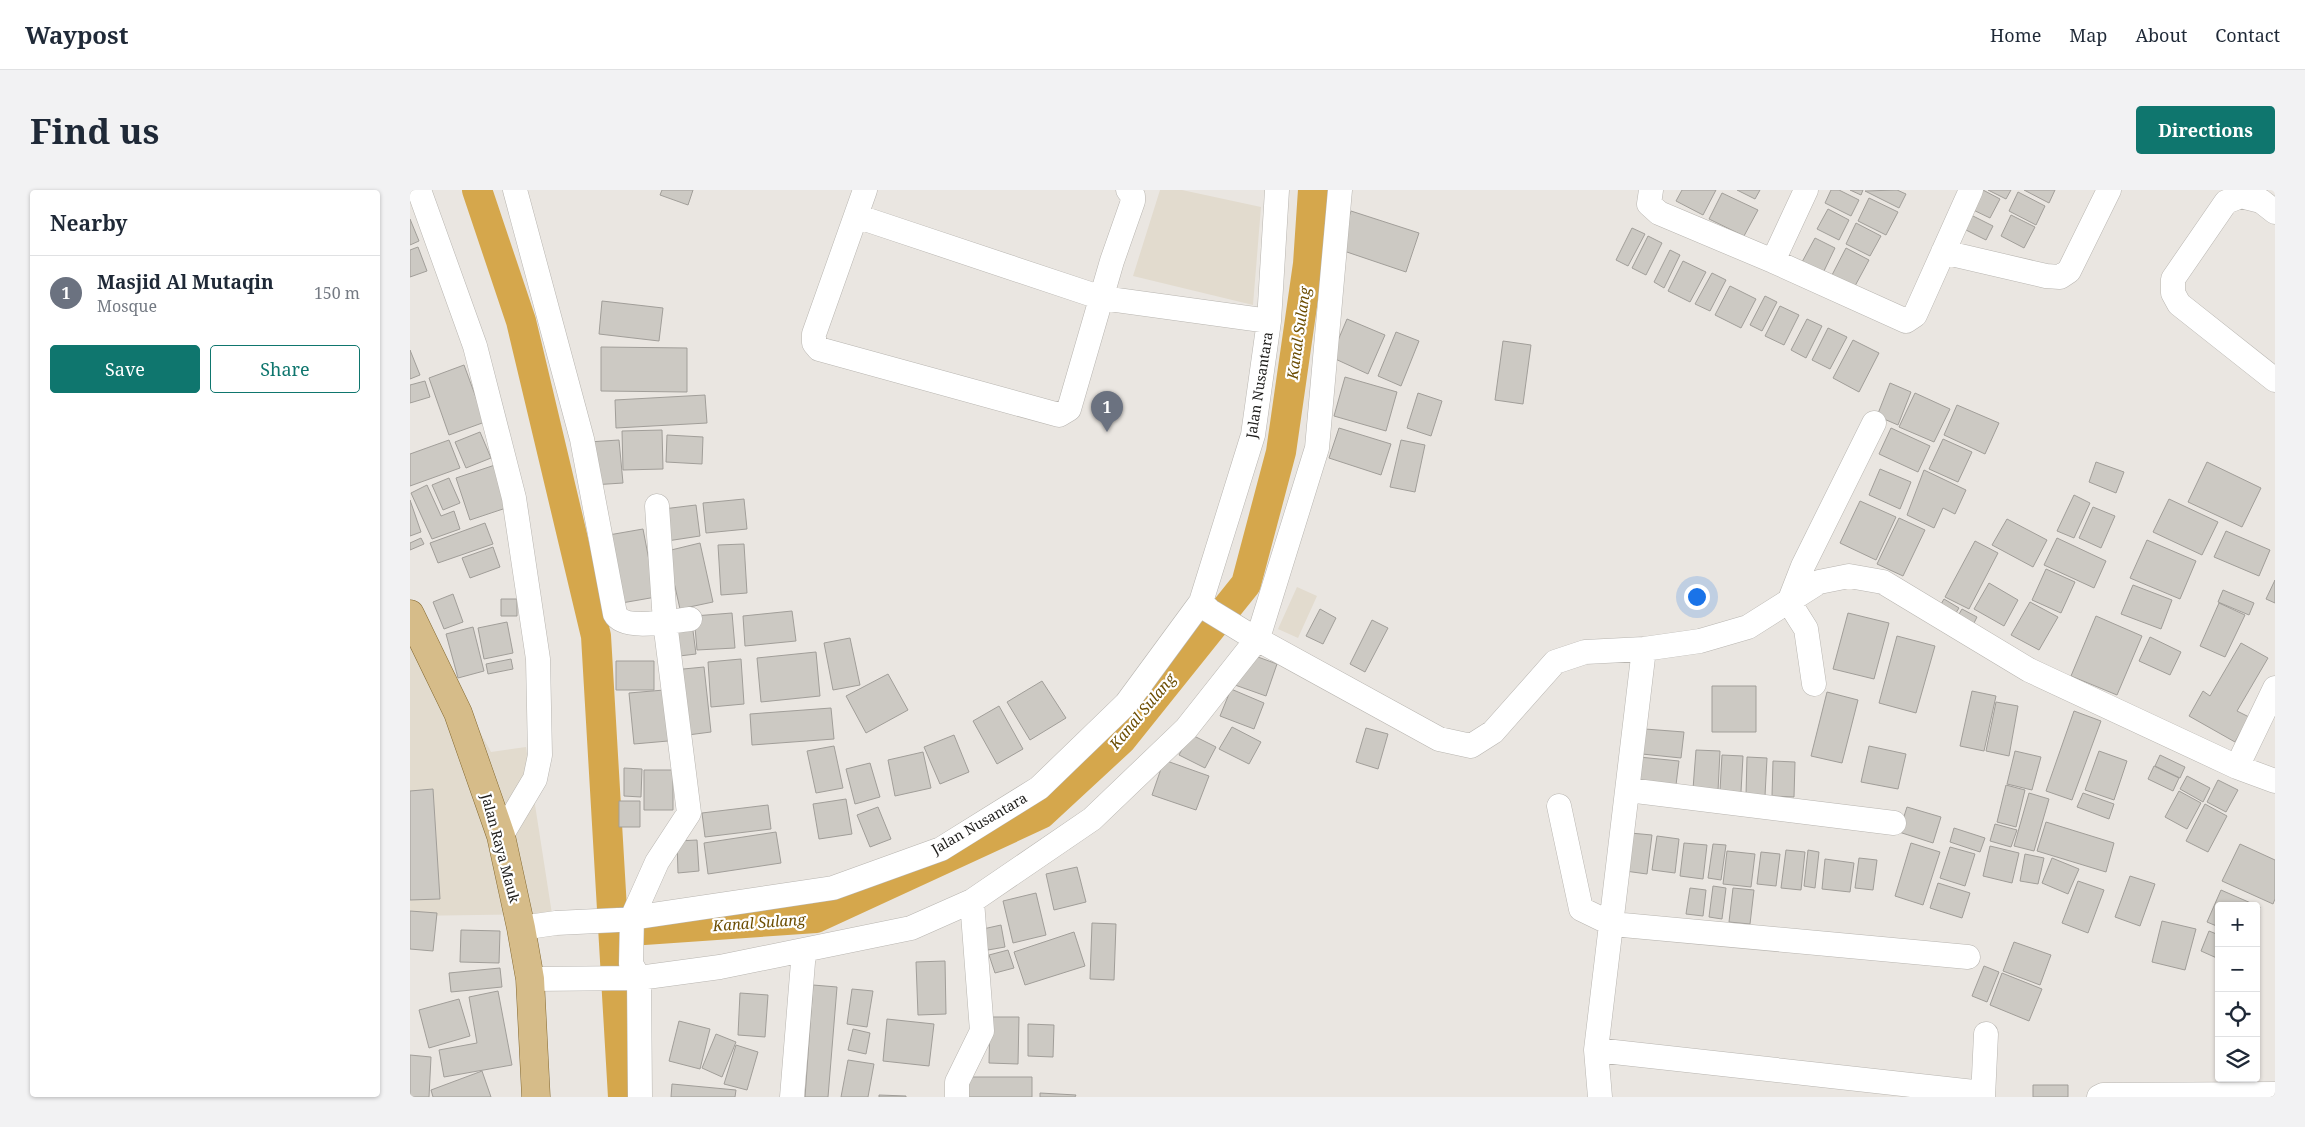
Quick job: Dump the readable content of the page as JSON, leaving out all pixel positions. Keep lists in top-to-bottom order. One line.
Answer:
{"streets":{"main road":["Jalan Raya Mauk"],"street":["Jalan Nusantara"]},"crossings":[["Jalan Nusantara","Jalan Raya Mauk"]],"water":["Kanal Sulang"],"page":{"header":"Waypost","nav":["Home","Map","About","Contact"],"buttons":["Directions",["Save","Share"]],"title":"Find us","heading":"Nearby","list":[{"mark":"1","name":"Masjid Al Mutaqin","note":"Mosque","value":"150 m"}],"pins":"1","map_buttons":["+","−"]}}
